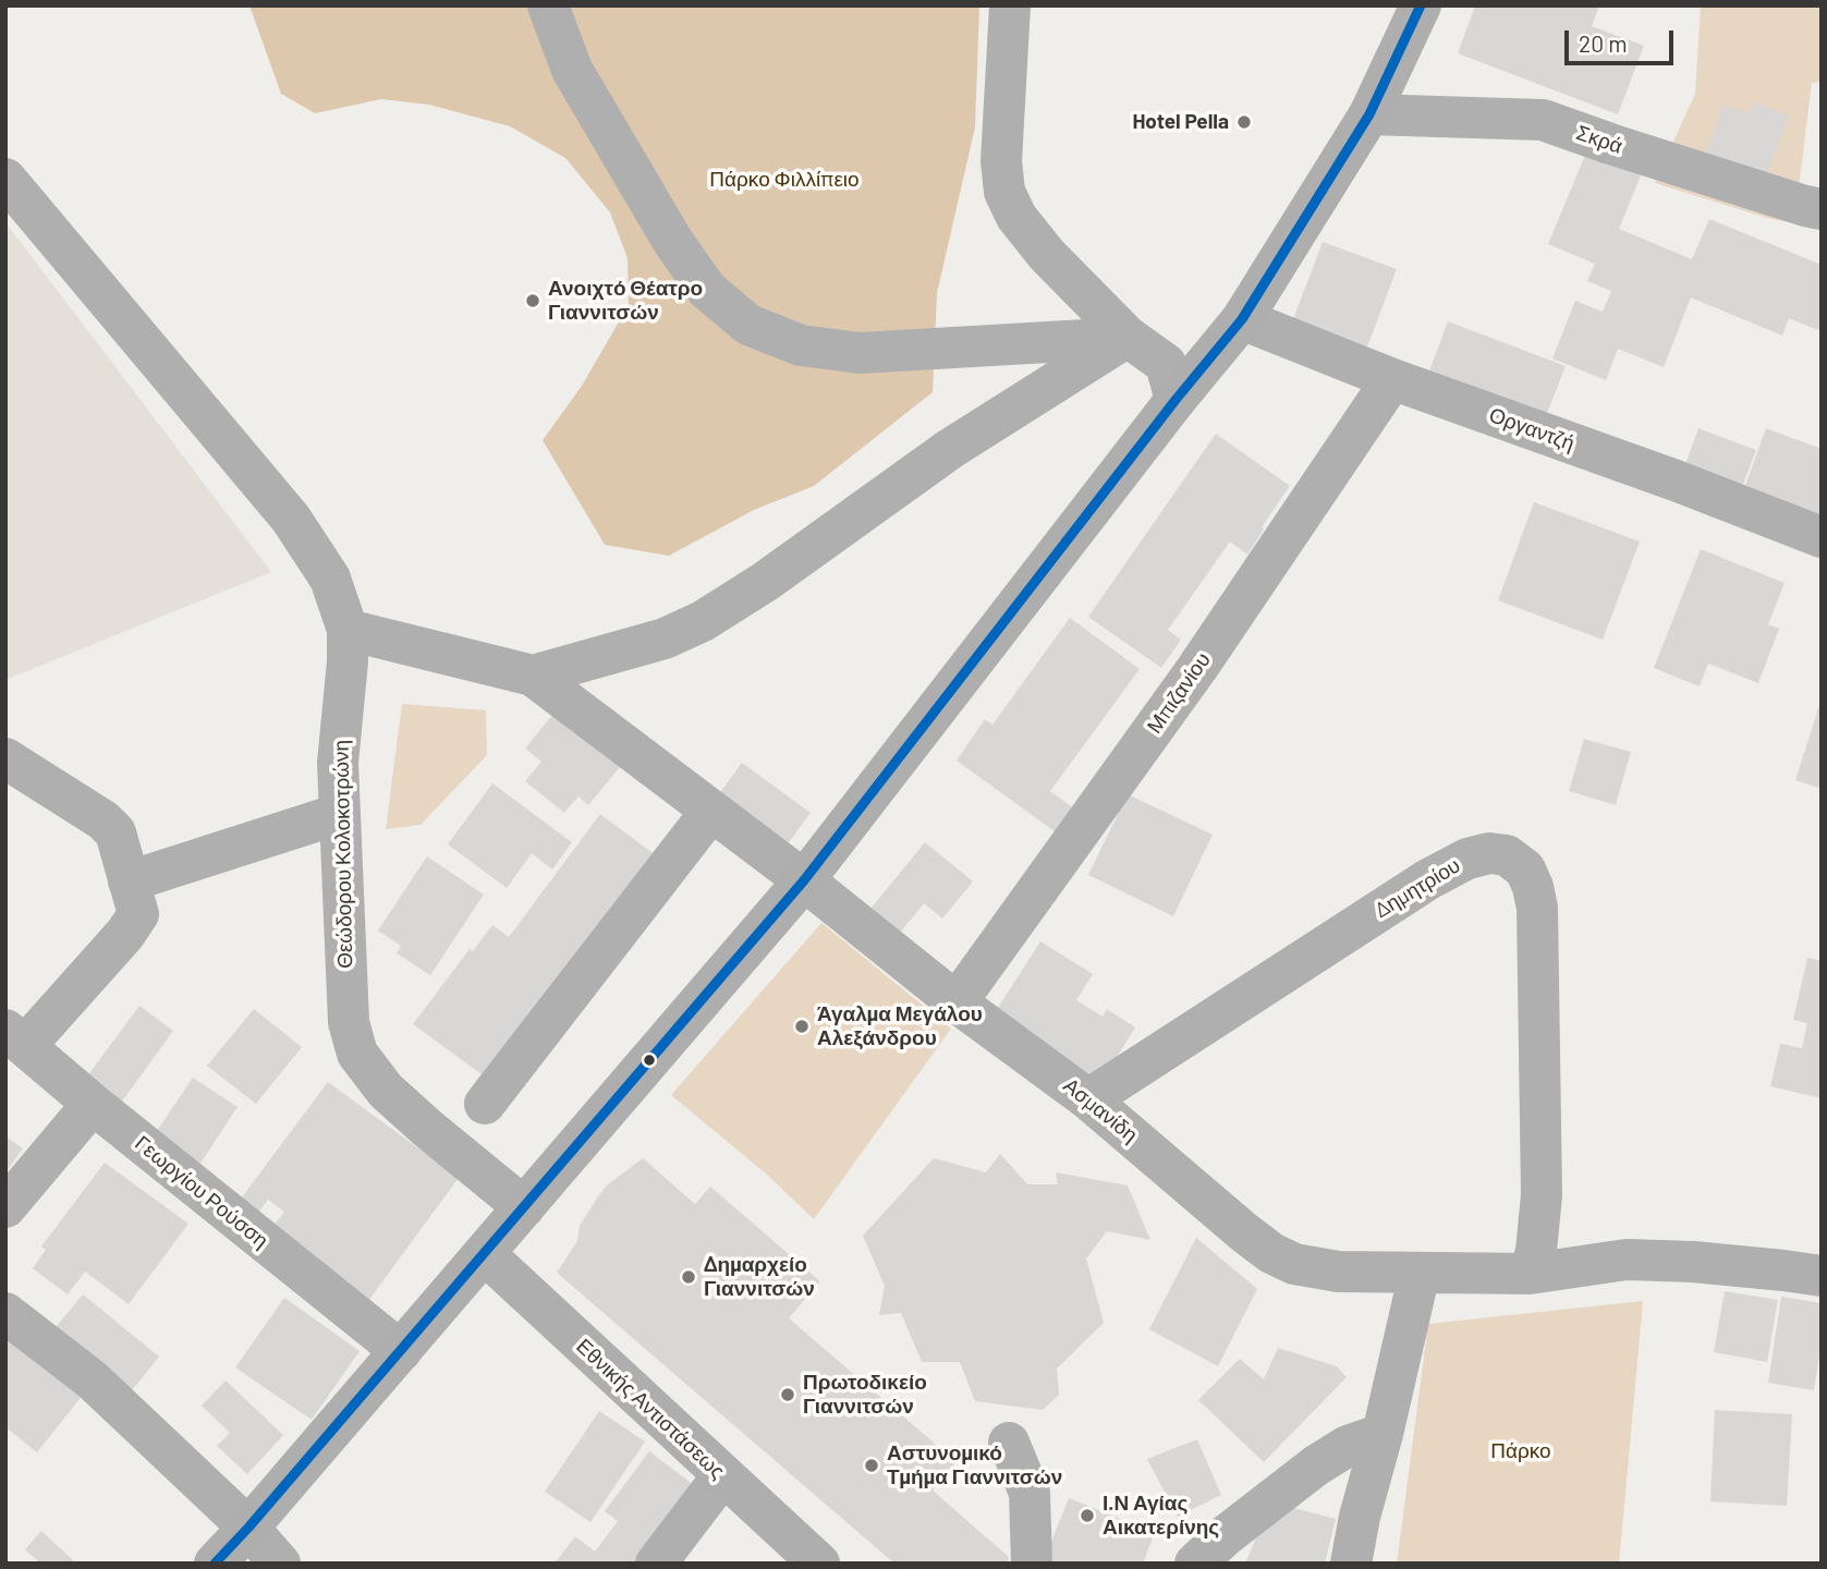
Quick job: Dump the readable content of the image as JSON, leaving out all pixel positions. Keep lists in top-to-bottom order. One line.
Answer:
{"streets":{"main road":["Εθνικής Αντιστάσεως"],"street":["Σκρά","Οργαντζή","Μπιζανίου","Θεώδορου Κολοκοτρώνη","Δημητρίου","Ασμανίδη","Γεωργίου Ρούσση"]},"crossings":[["Οργαντζή","Μπιζανίου"],["Μπιζανίου","Ασμανίδη"],["Δημητρίου","Ασμανίδη"]],"parks":["Πάρκο Φιλλίπειο","Πάρκο"],"places":["Hotel Pella","Ανοιχτό Θέατρο Γιαννιτσών","Άγαλμα Μεγάλου Αλεξάνδρου","Δημαρχείο Γιαννιτσών","Πρωτοδικείο Γιαννιτσών","Αστυνομικό Τμήμα Γιαννιτσών","Ι.Ν Αγίας Αικατερίνης"],"scale_bar":"20 m"}
